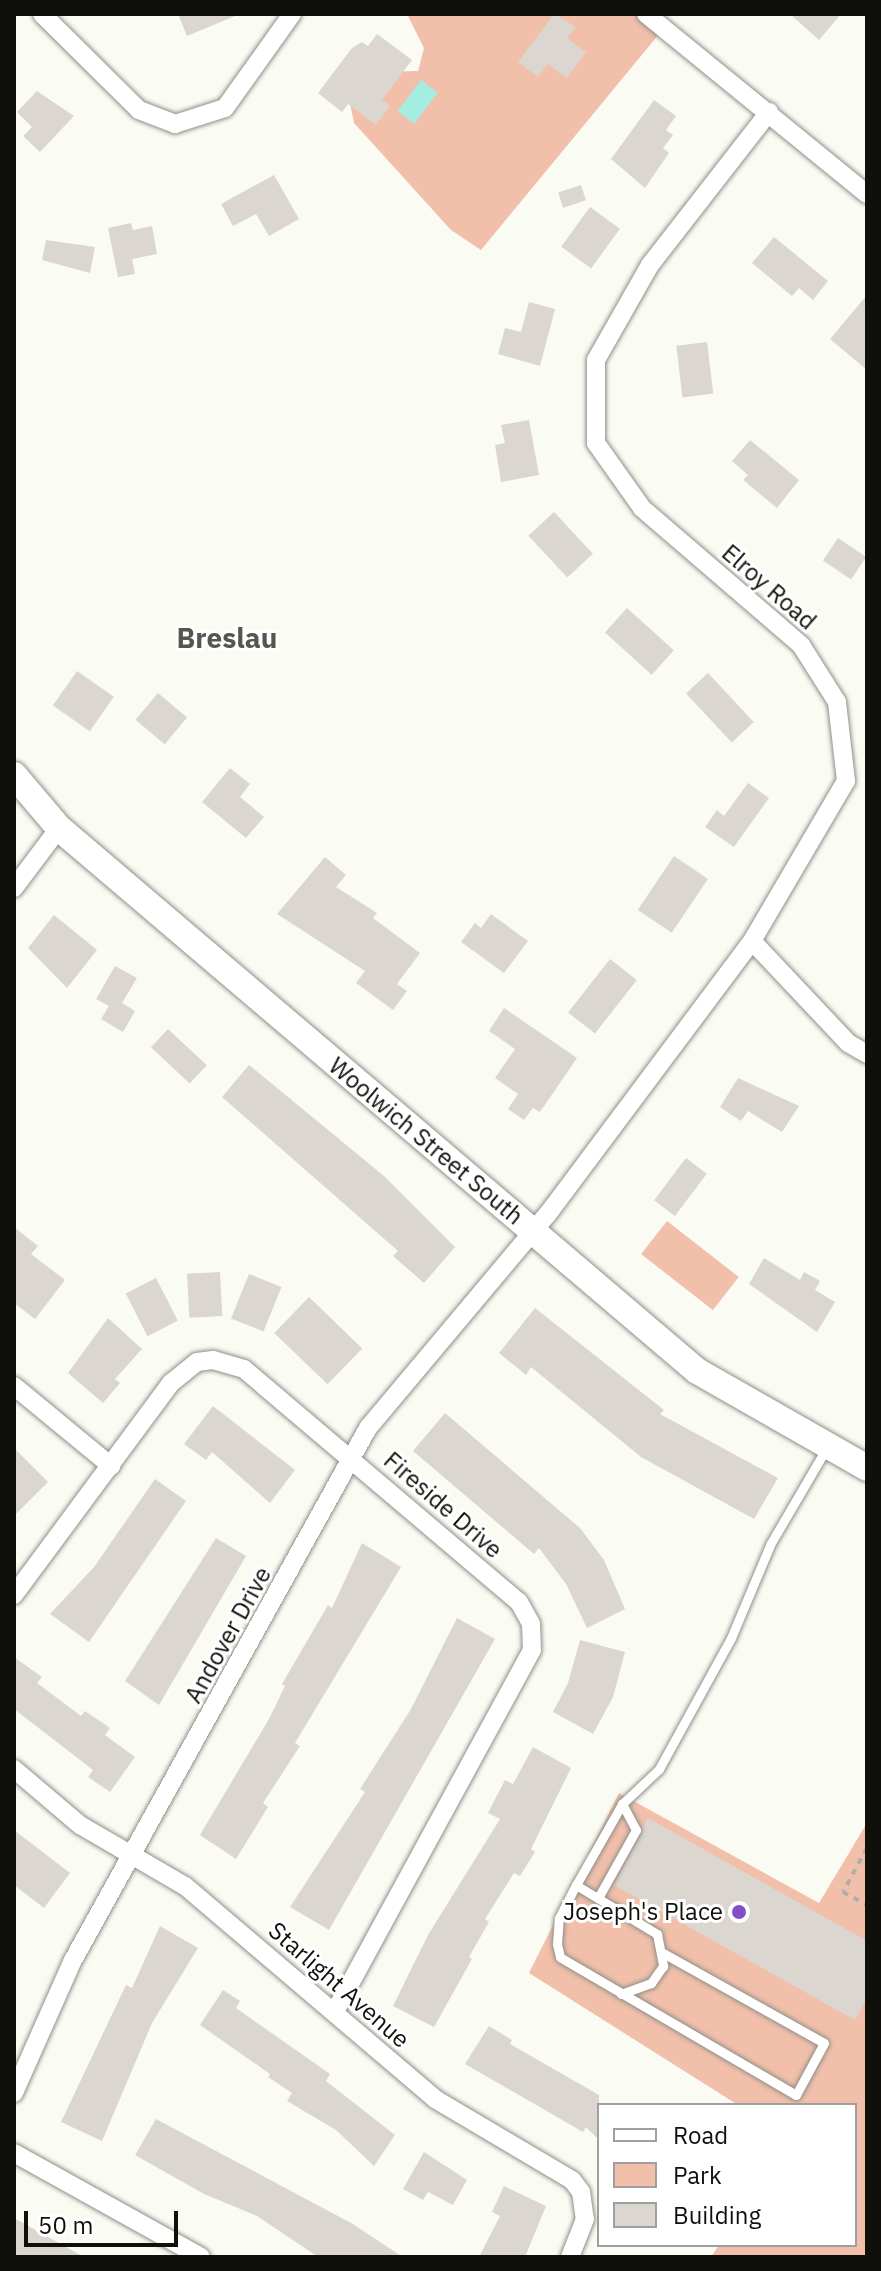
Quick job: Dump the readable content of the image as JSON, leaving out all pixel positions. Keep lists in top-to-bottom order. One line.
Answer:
{"streets":{"street":["Elroy Road","Woolwich Street South","Fireside Drive","Andover Drive","Starlight Avenue"]},"crossings":[["Elroy Road","Woolwich Street South"],["Elroy Road","Andover Drive"],["Woolwich Street South","Andover Drive"],["Fireside Drive","Andover Drive"],["Fireside Drive","Starlight Avenue"],["Andover Drive","Starlight Avenue"]],"districts":["Breslau"],"places":["Joseph's Place"],"legend":["Road","Park","Building"],"scale_bar":"50 m"}
